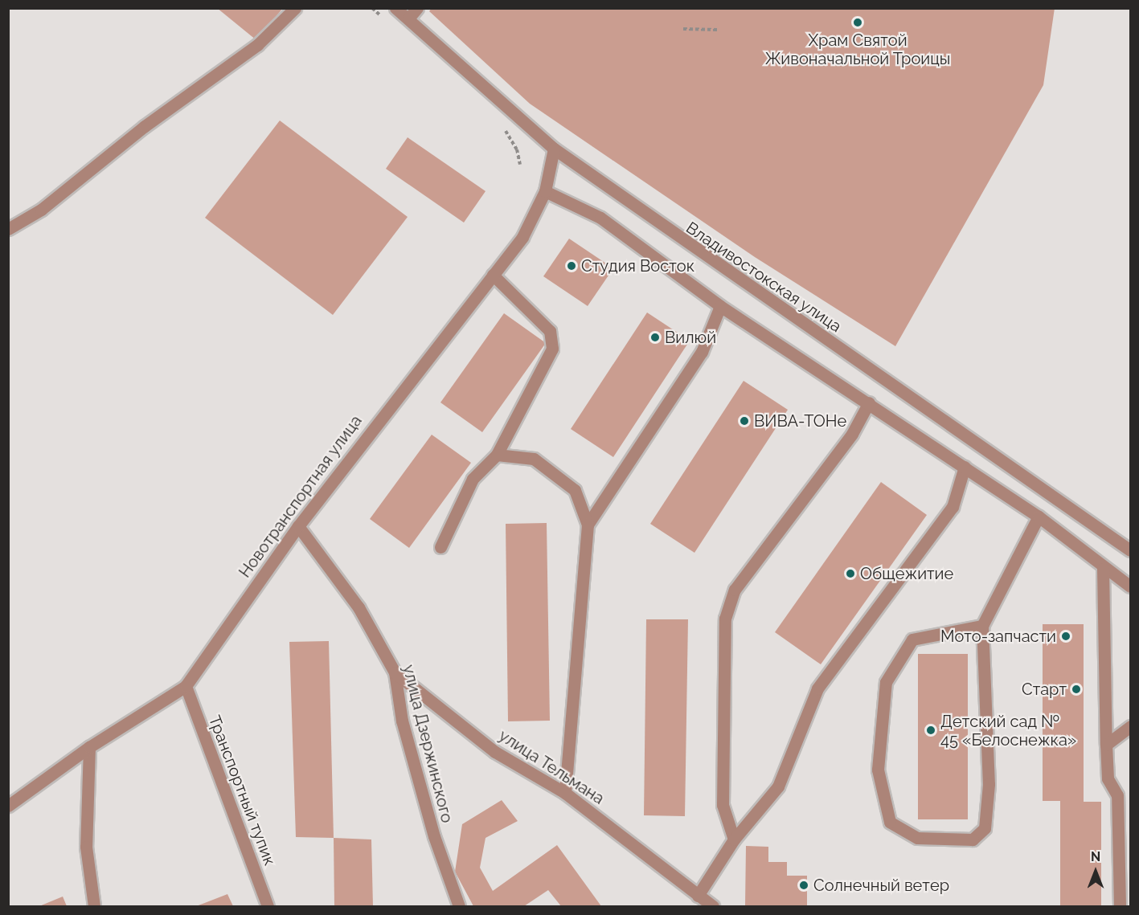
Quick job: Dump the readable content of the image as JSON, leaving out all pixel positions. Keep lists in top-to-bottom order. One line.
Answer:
{"streets":{"street":["Владивостокская улица","Новотранспортная улица","улица Дзержинского","улица Тельмана","Транспортный тупик"]},"crossings":[["Владивостокская улица","Новотранспортная улица"],["Новотранспортная улица","улица Дзержинского"],["Новотранспортная улица","Транспортный тупик"],["улица Дзержинского","улица Тельмана"]],"places":["Храм Святой Живоначальной Троицы","Студия Восток","Вилюй","ВИВА-ТОНе","Общежитие","Мото-запчасти","Старт","Детский сад № 45 «Белоснежка»","Солнечный ветер"],"north":"top"}
